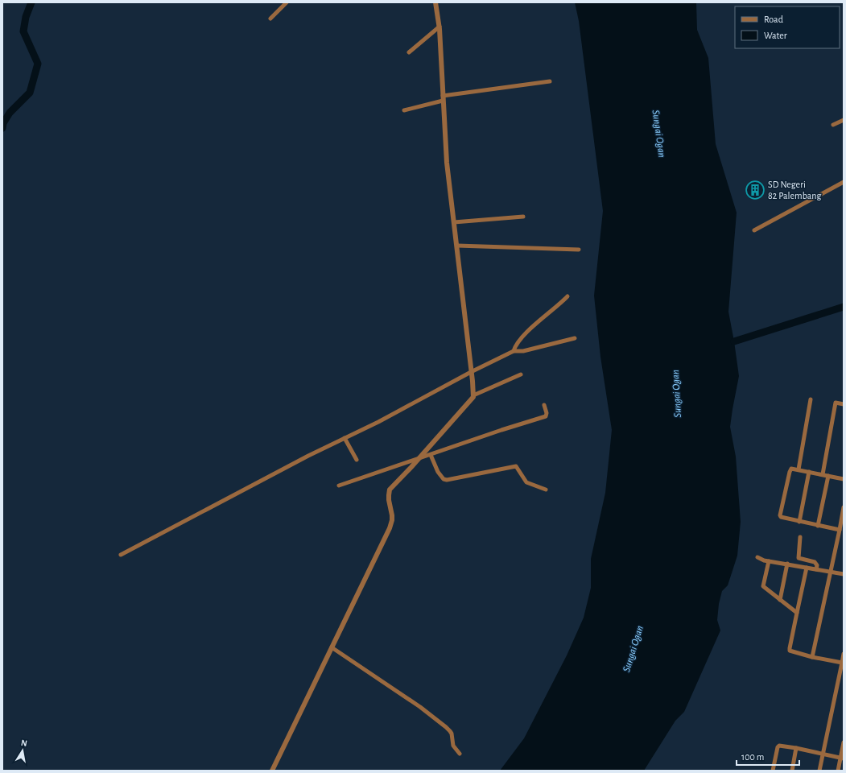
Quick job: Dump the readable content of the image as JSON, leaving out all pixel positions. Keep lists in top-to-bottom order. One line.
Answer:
{"water":["Sungai Ogan"],"places":{"building":["SD Negeri 82 Palembang"]},"legend":["Road","Water"],"scale_bar":"100 m","north":"top"}
